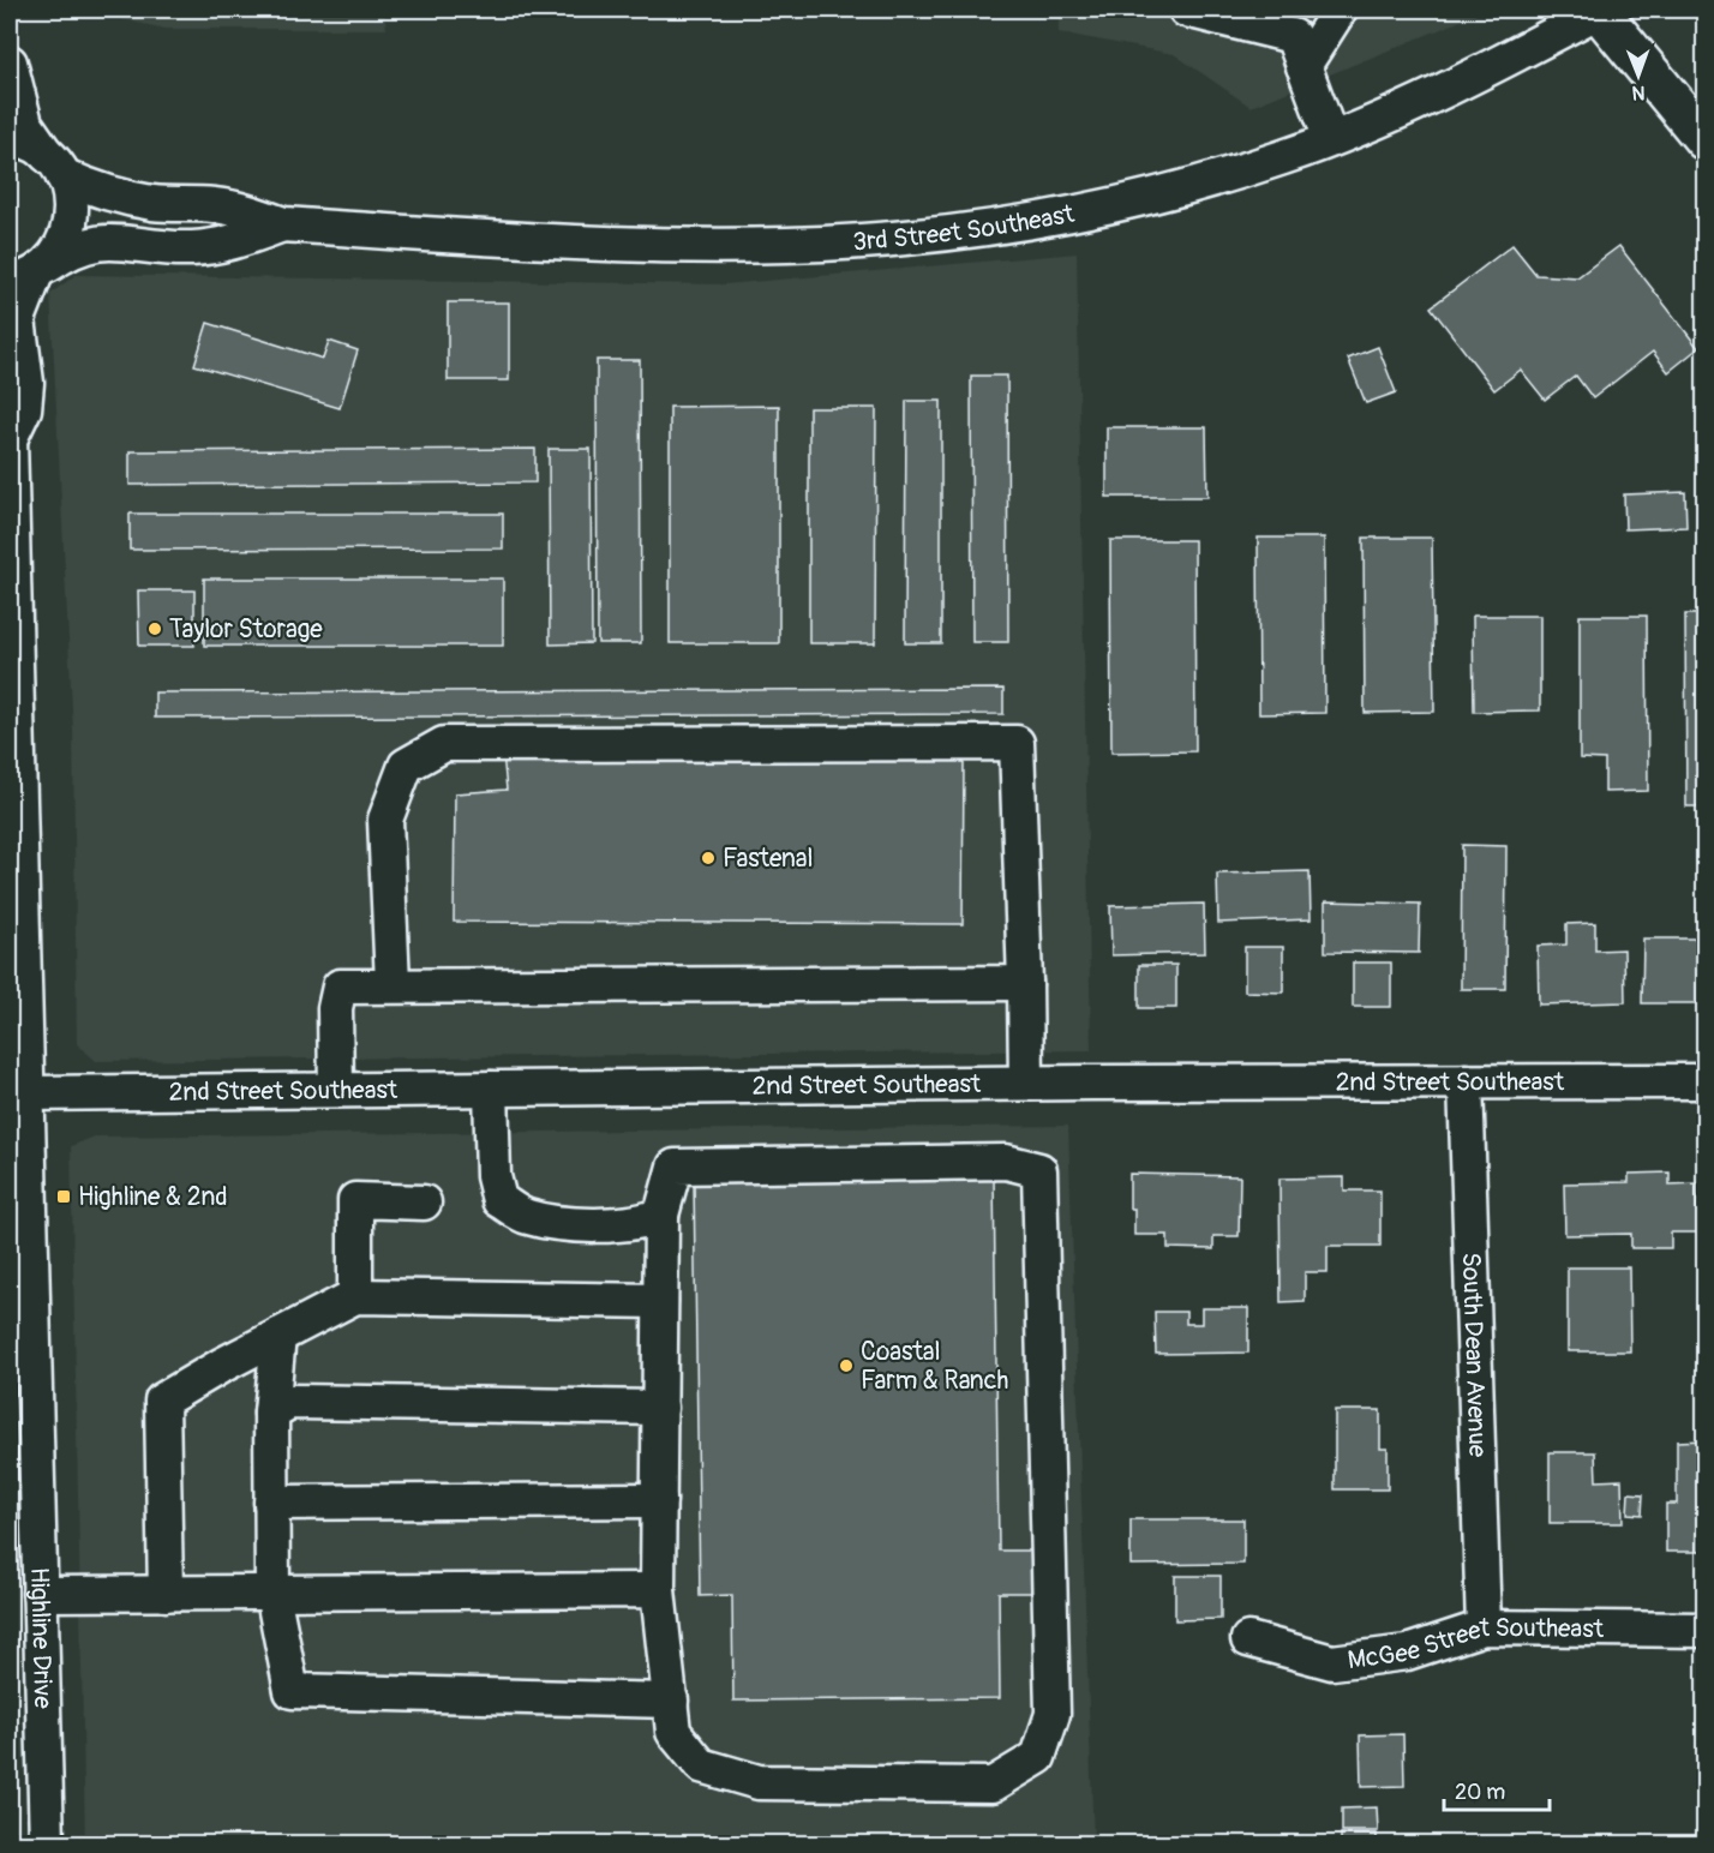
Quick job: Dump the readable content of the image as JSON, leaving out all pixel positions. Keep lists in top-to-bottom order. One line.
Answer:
{"streets":{"street":["3rd Street Southeast","2nd Street Southeast","South Dean Avenue","Highline Drive","McGee Street Southeast"]},"crossings":[["3rd Street Southeast","Highline Drive"],["2nd Street Southeast","South Dean Avenue"],["2nd Street Southeast","Highline Drive"],["South Dean Avenue","McGee Street Southeast"]],"places":{"other":["Taylor Storage","Fastenal","Coastal Farm & Ranch"],"transit":["Highline & 2nd"]},"scale_bar":"20 m","north":"bottom"}
